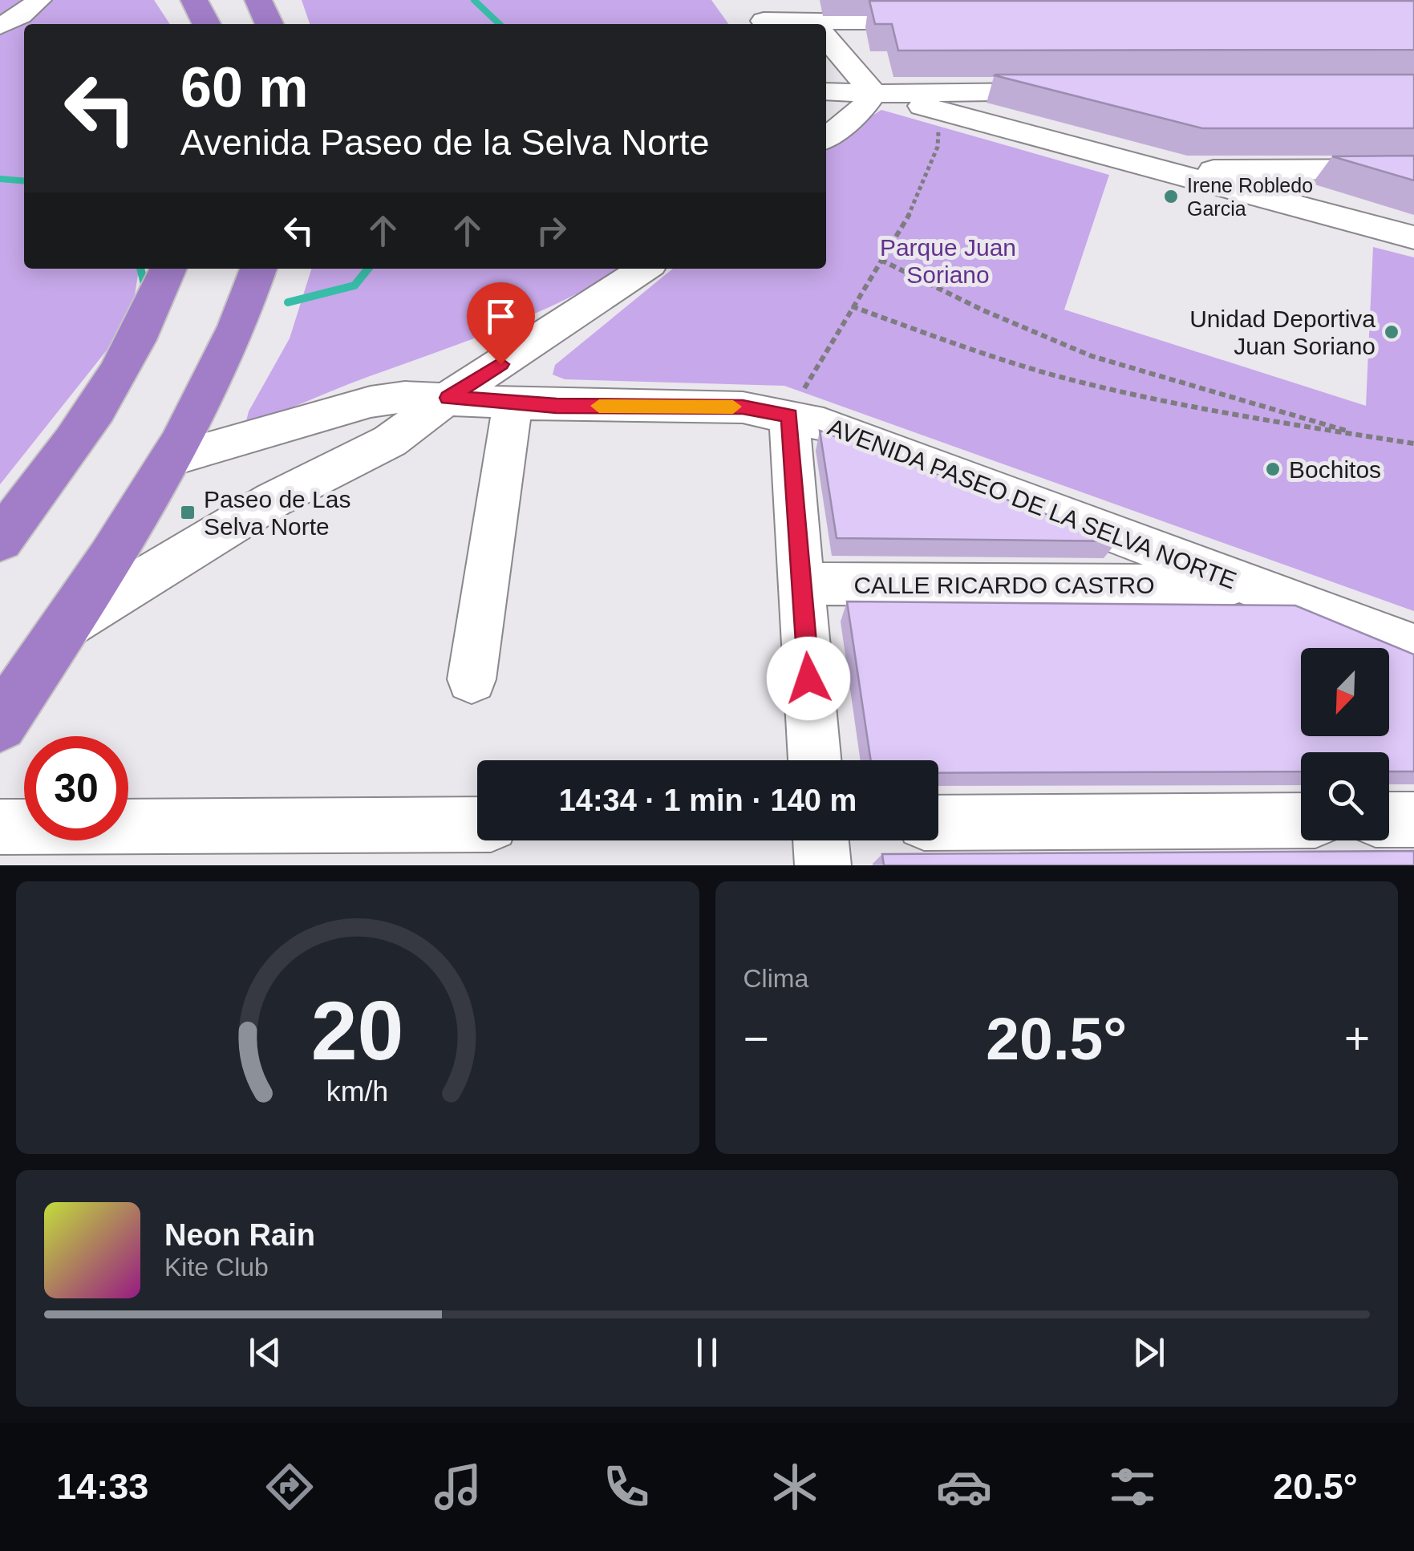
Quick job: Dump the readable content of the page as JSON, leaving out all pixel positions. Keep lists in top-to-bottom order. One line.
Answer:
{"streets":{"street":["AVENIDA PASEO DE LA SELVA NORTE","CALLE RICARDO CASTRO"]},"crossings":[["AVENIDA PASEO DE LA SELVA NORTE","CALLE RICARDO CASTRO"]],"parks":["Parque Juan Soriano"],"places":{"other":["Irene Robledo Garcia","Unidad Deportiva Juan Soriano","Bochitos"],"transit":["Paseo de Las Selva Norte"]},"north":"bottom left","page":{"turn":["60 m","Avenida Paseo de la Selva Norte"],"limit":"30","trip":"14:34 · 1 min · 140 m","tile":"Clima","heat":["−","20.5°","+"],"song":["Neon Rain","Kite Club"],"tabs":["14:33","20.5°"],"gauge":["20","km/h"]}}
